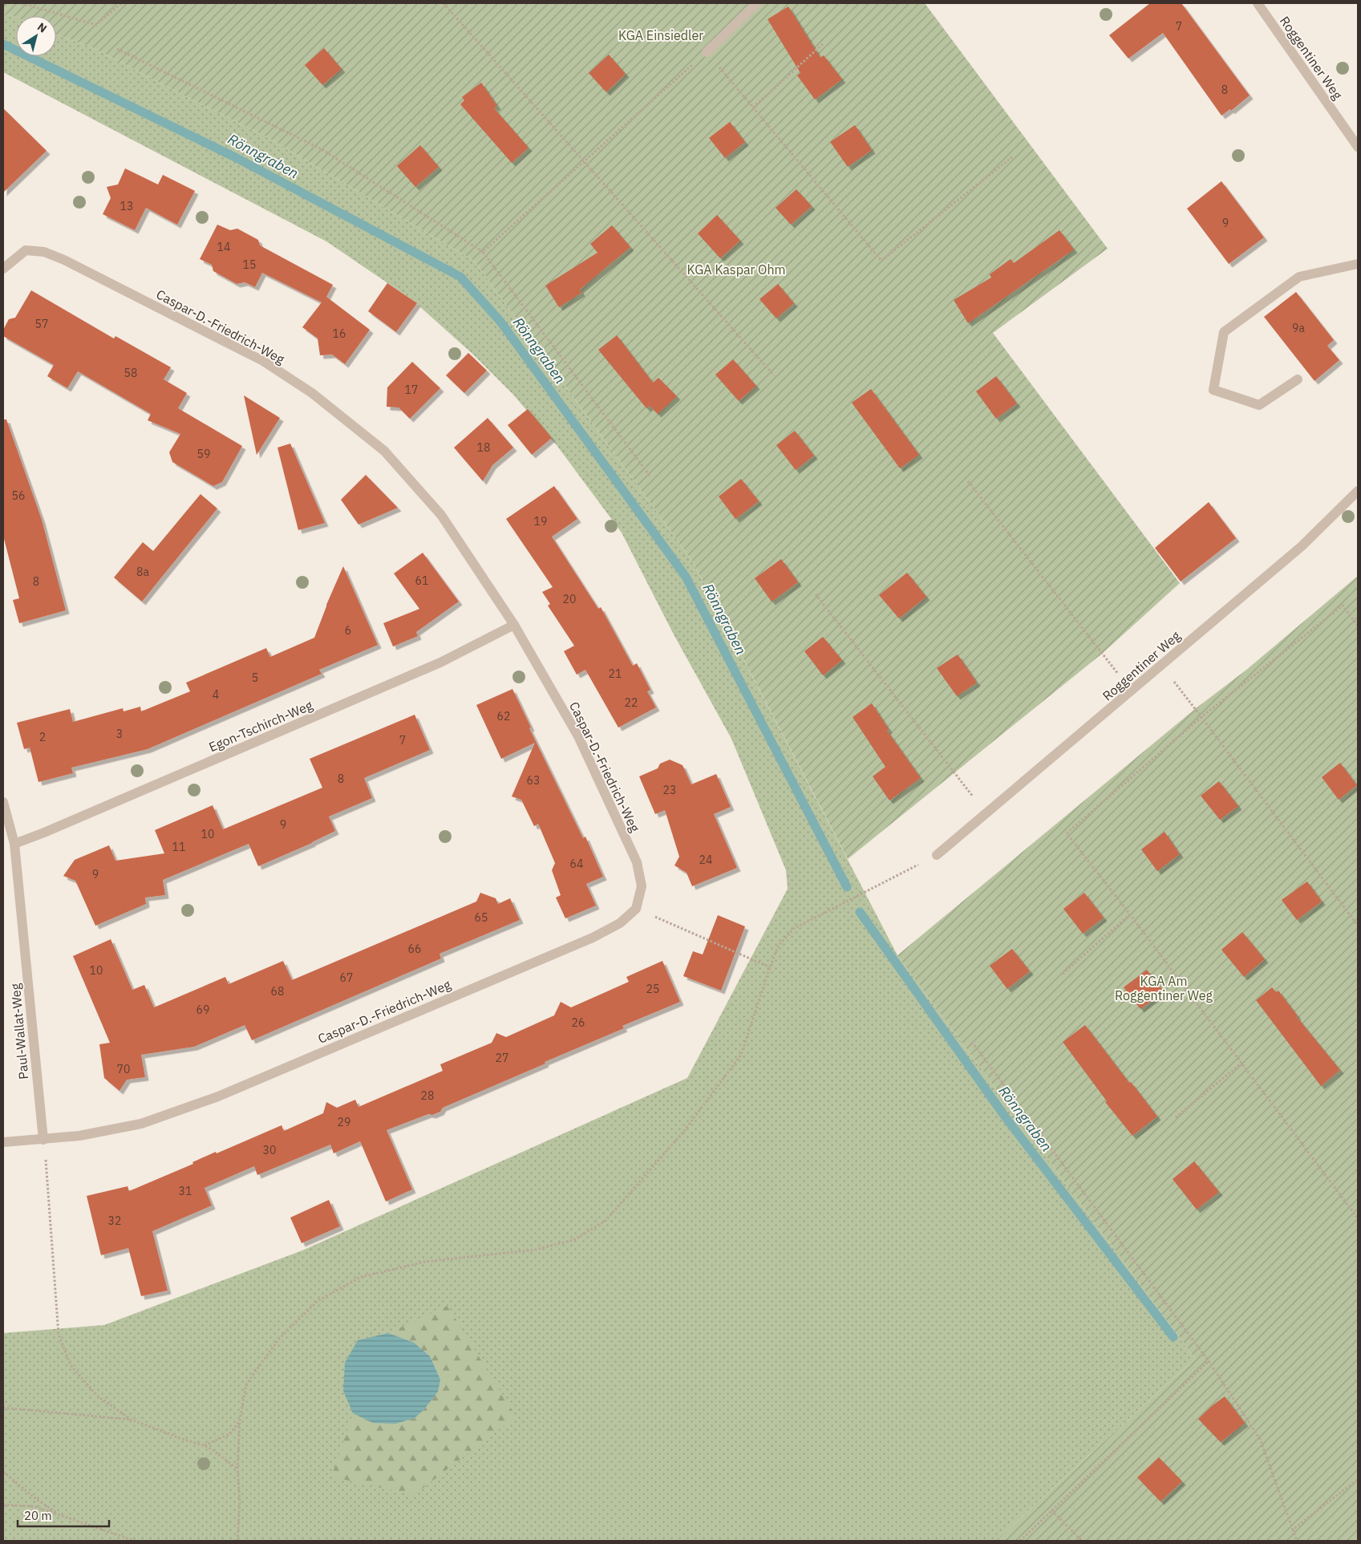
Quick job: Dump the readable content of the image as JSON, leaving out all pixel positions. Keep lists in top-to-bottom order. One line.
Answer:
{"streets":{"street":["Roggentiner Weg","Caspar-D.-Friedrich-Weg","Egon-Tschirch-Weg","Paul-Wallat-Weg"]},"crossings":[["Caspar-D.-Friedrich-Weg","Egon-Tschirch-Weg"],["Caspar-D.-Friedrich-Weg","Paul-Wallat-Weg"],["Egon-Tschirch-Weg","Paul-Wallat-Weg"]],"water":["Rönngraben"],"parks":["KGA Einsiedler","KGA Kaspar Ohm","KGA Am Roggentiner Weg"],"house_numbers":["7","8","13","9","14","15","57","9a","16","58","17","18","59","56","19","8a","61","8","20","6","21","5","4","22","62","3","2","7","8","63","23","9","10","11","24","64","9","65","66","10","67","25","68","69","26","27","70","28","29","30","31","32"],"scale_bar":"20 m","north":"top right"}
